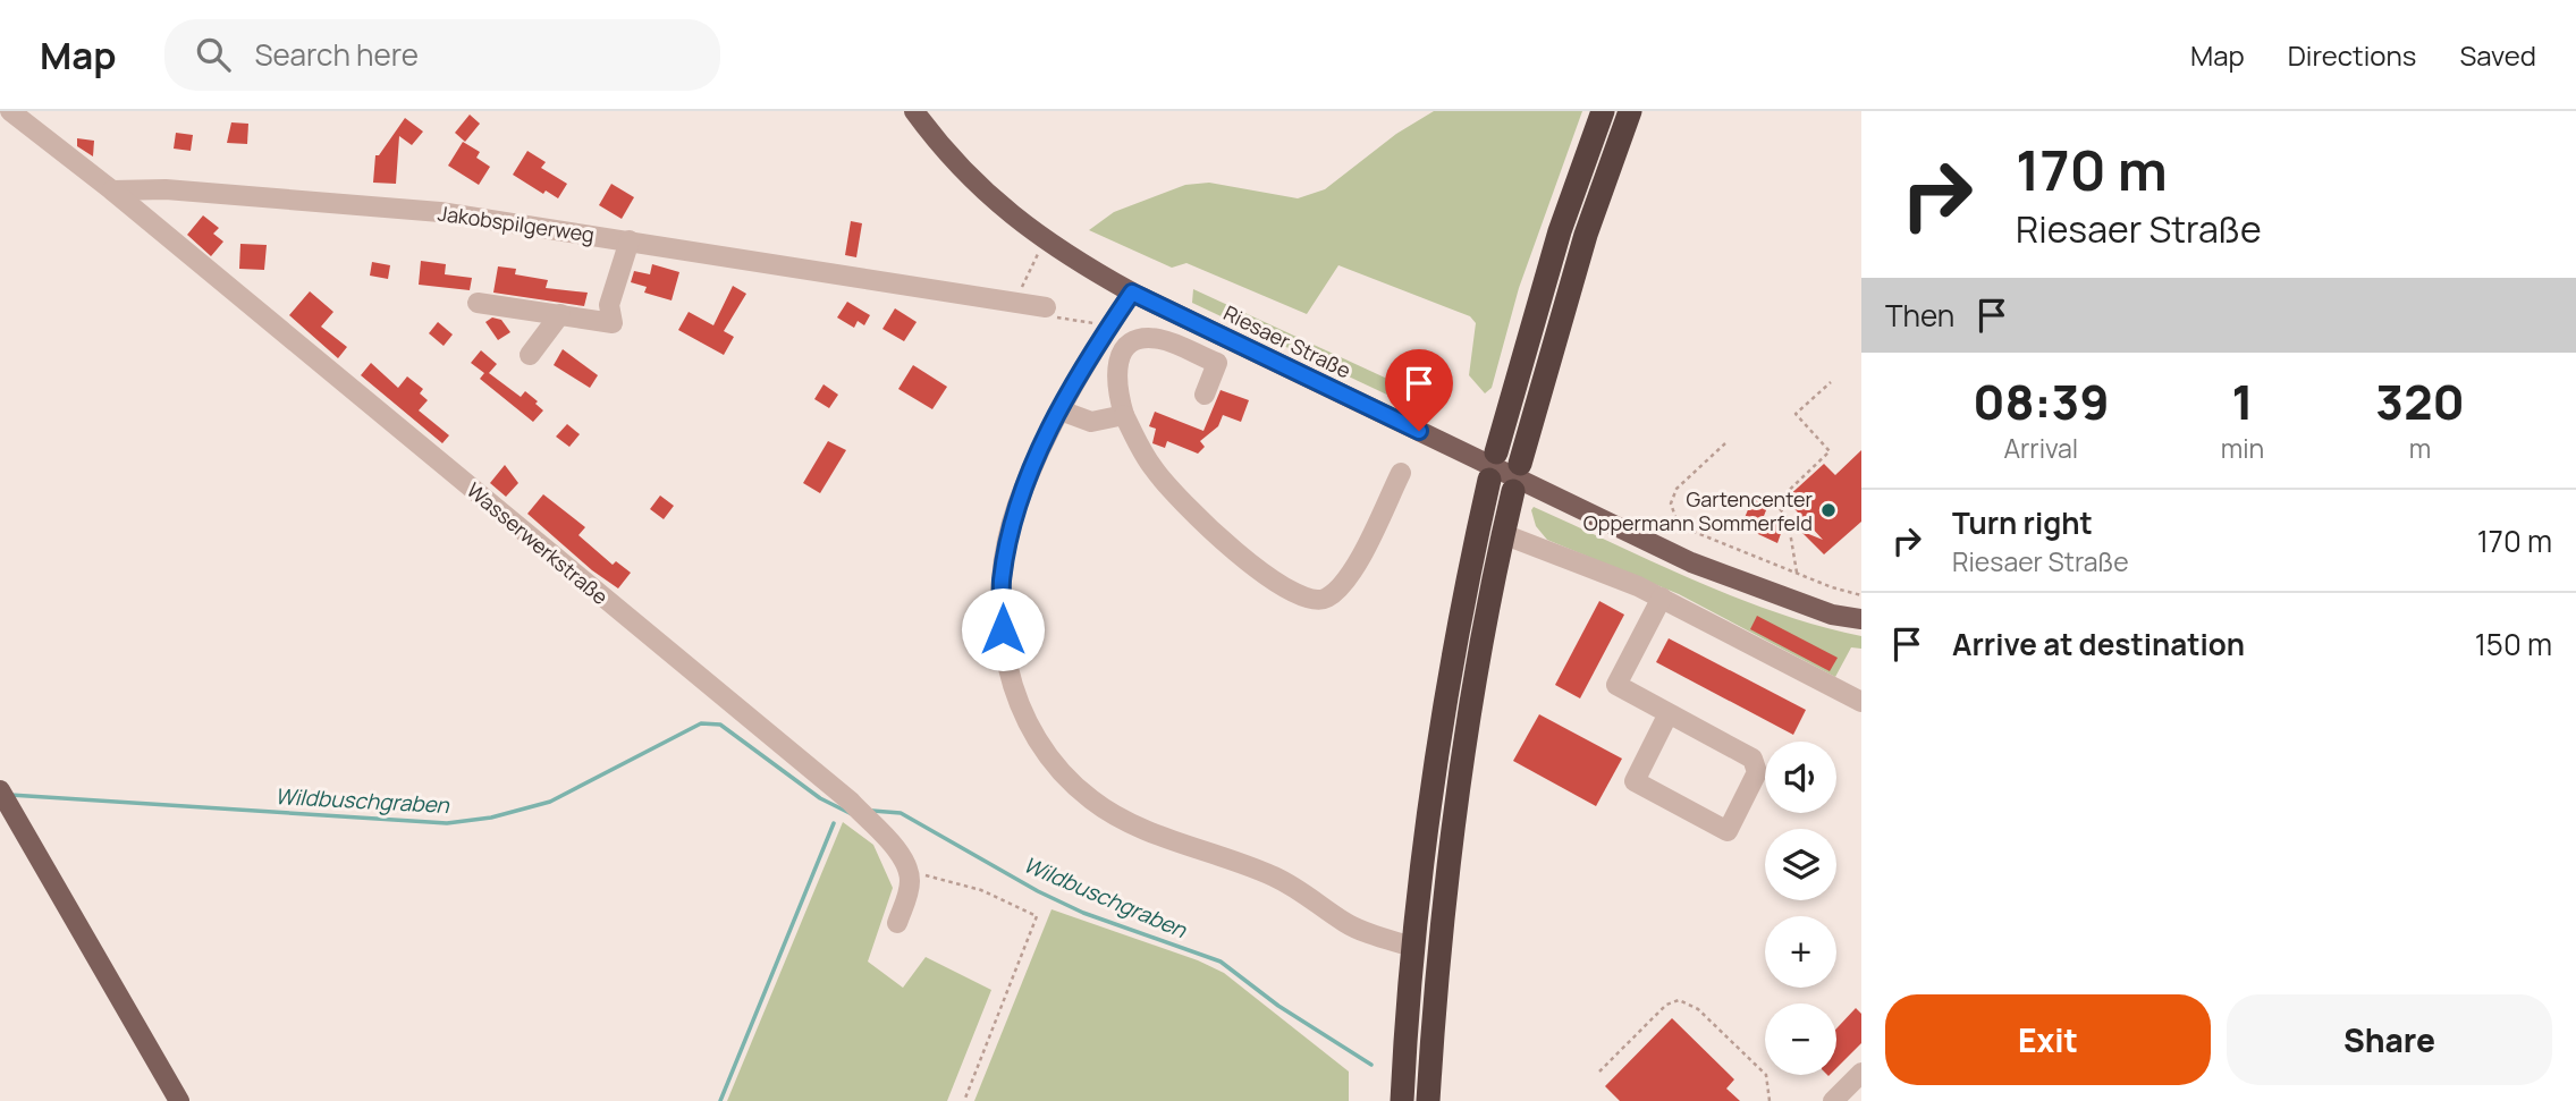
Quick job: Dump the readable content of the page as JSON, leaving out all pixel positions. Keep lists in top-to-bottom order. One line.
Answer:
{"streets":{"main road":["Riesaer Straße"],"street":["Jakobspilgerweg","Wasserwerkstraße"]},"crossings":[["Jakobspilgerweg","Wasserwerkstraße"]],"water":["Wildbuschgraben"],"places":["Gartencenter Oppermann Sommerfeld"],"page":{"header":"Map","search":"Search here","nav":["Map","Directions","Saved"],"turn":["170 m","Riesaer Straße"],"then":"Then","eta":["08:39","Arrival","1","min","320","m"],"list":[{"name":"Turn right","note":"Riesaer Straße","value":"170 m"},{"name":"Arrive at destination","value":"150 m"}],"map_buttons":["+","−"],"buttons":["Exit","Share"]}}
